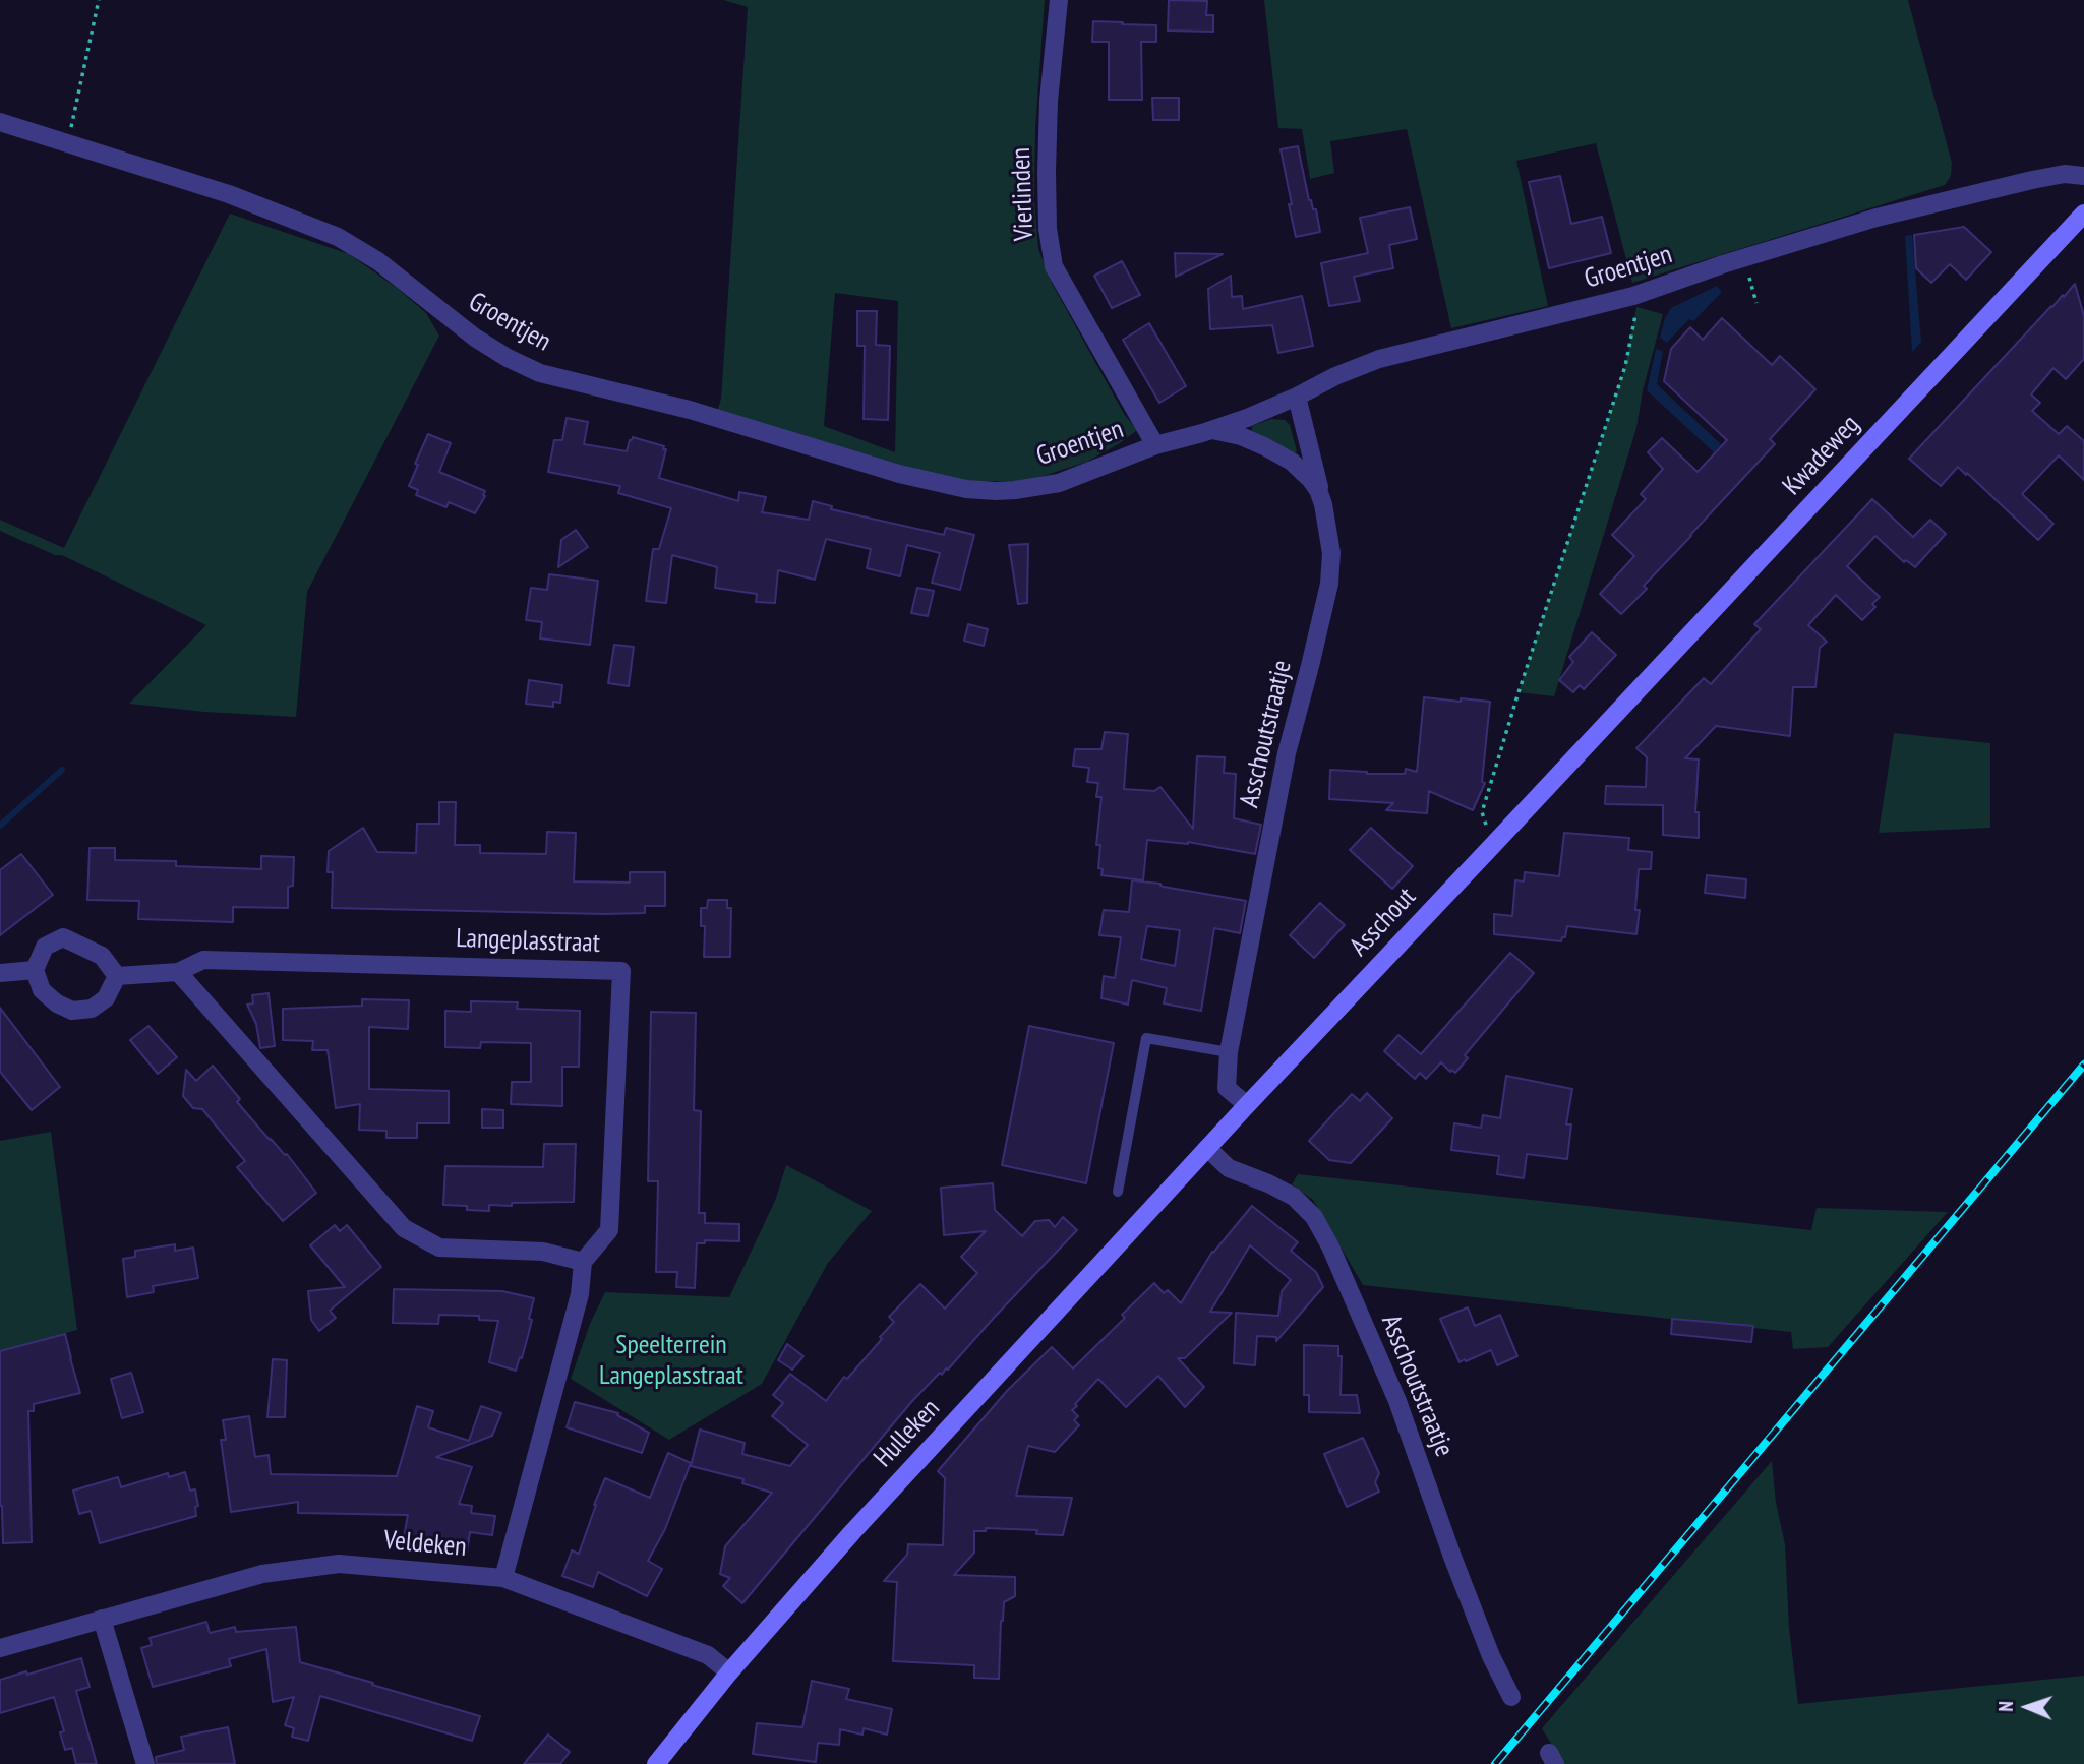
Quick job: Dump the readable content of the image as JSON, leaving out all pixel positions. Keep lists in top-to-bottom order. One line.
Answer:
{"streets":{"main road":["Kwadeweg","Asschout","Hulleken"],"street":["Vierlinden","Groentjen","Asschoutstraatje","Langeplasstraat","Veldeken"]},"crossings":[["Vierlinden","Groentjen"],["Groentjen","Asschoutstraatje"],["Kwadeweg","Asschout"],["Asschoutstraatje","Asschout"],["Asschoutstraatje","Hulleken"],["Asschout","Hulleken"],["Hulleken","Veldeken"]],"parks":["Speelterrein Langeplasstraat"],"north":"left"}
